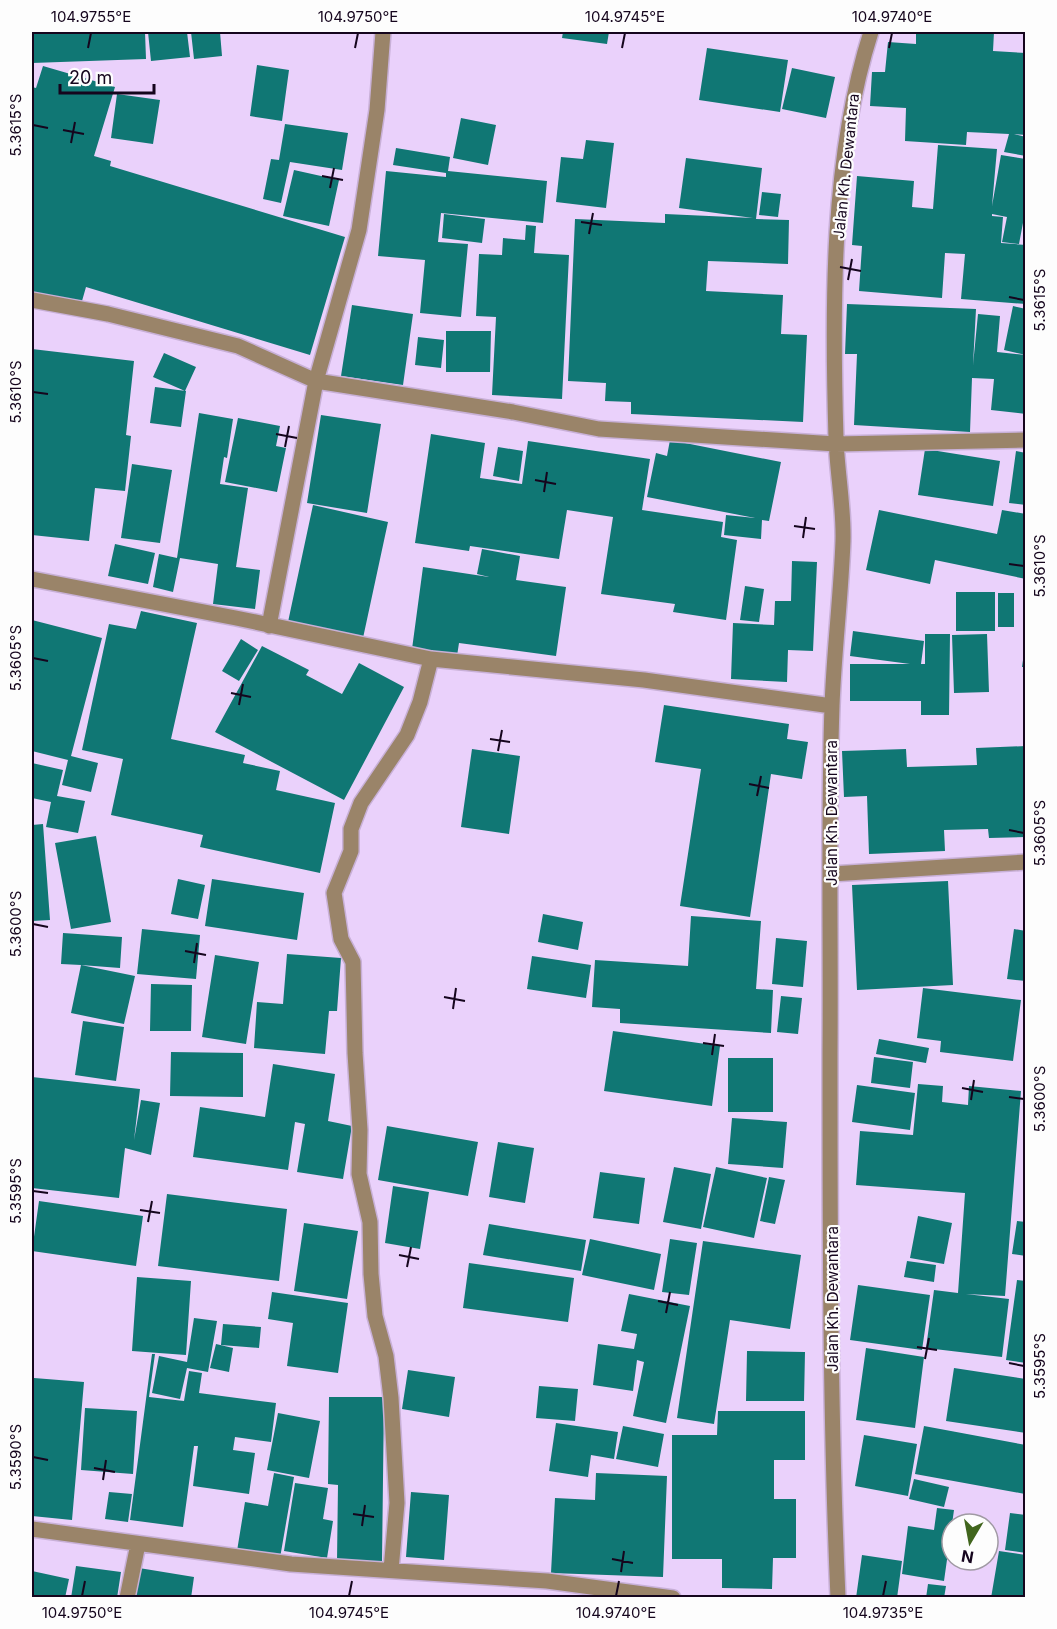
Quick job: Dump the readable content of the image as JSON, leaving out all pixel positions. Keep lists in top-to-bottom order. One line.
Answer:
{"streets":{"street":["Jalan Kh. Dewantara"]},"scale_bar":"20 m","north":"bottom","coordinates":["104.9755°E","104.9750°E","104.9745°E","104.9740°E","5.3615°S","5.3610°S","5.3605°S","5.3600°S","5.3595°S","5.3590°S","104.9735°E"]}
